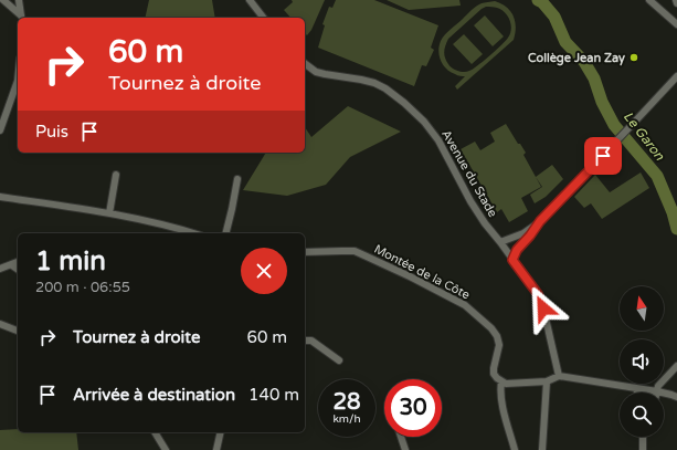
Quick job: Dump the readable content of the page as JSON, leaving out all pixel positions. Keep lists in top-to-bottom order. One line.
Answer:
{"streets":{"street":["Avenue du Stade","Montée de la Côte"]},"water":["Le Garon"],"places":["Collège Jean Zay"],"north":"top","page":{"turn":["60 m","Tournez à droite"],"then":"Puis","heading":["1 min","200 m · 06:55"],"list":[{"name":"Tournez à droite","value":"60 m"},{"name":"Arrivée à destination","value":"140 m"}],"speed":"28 km/h","limit":"30"}}
